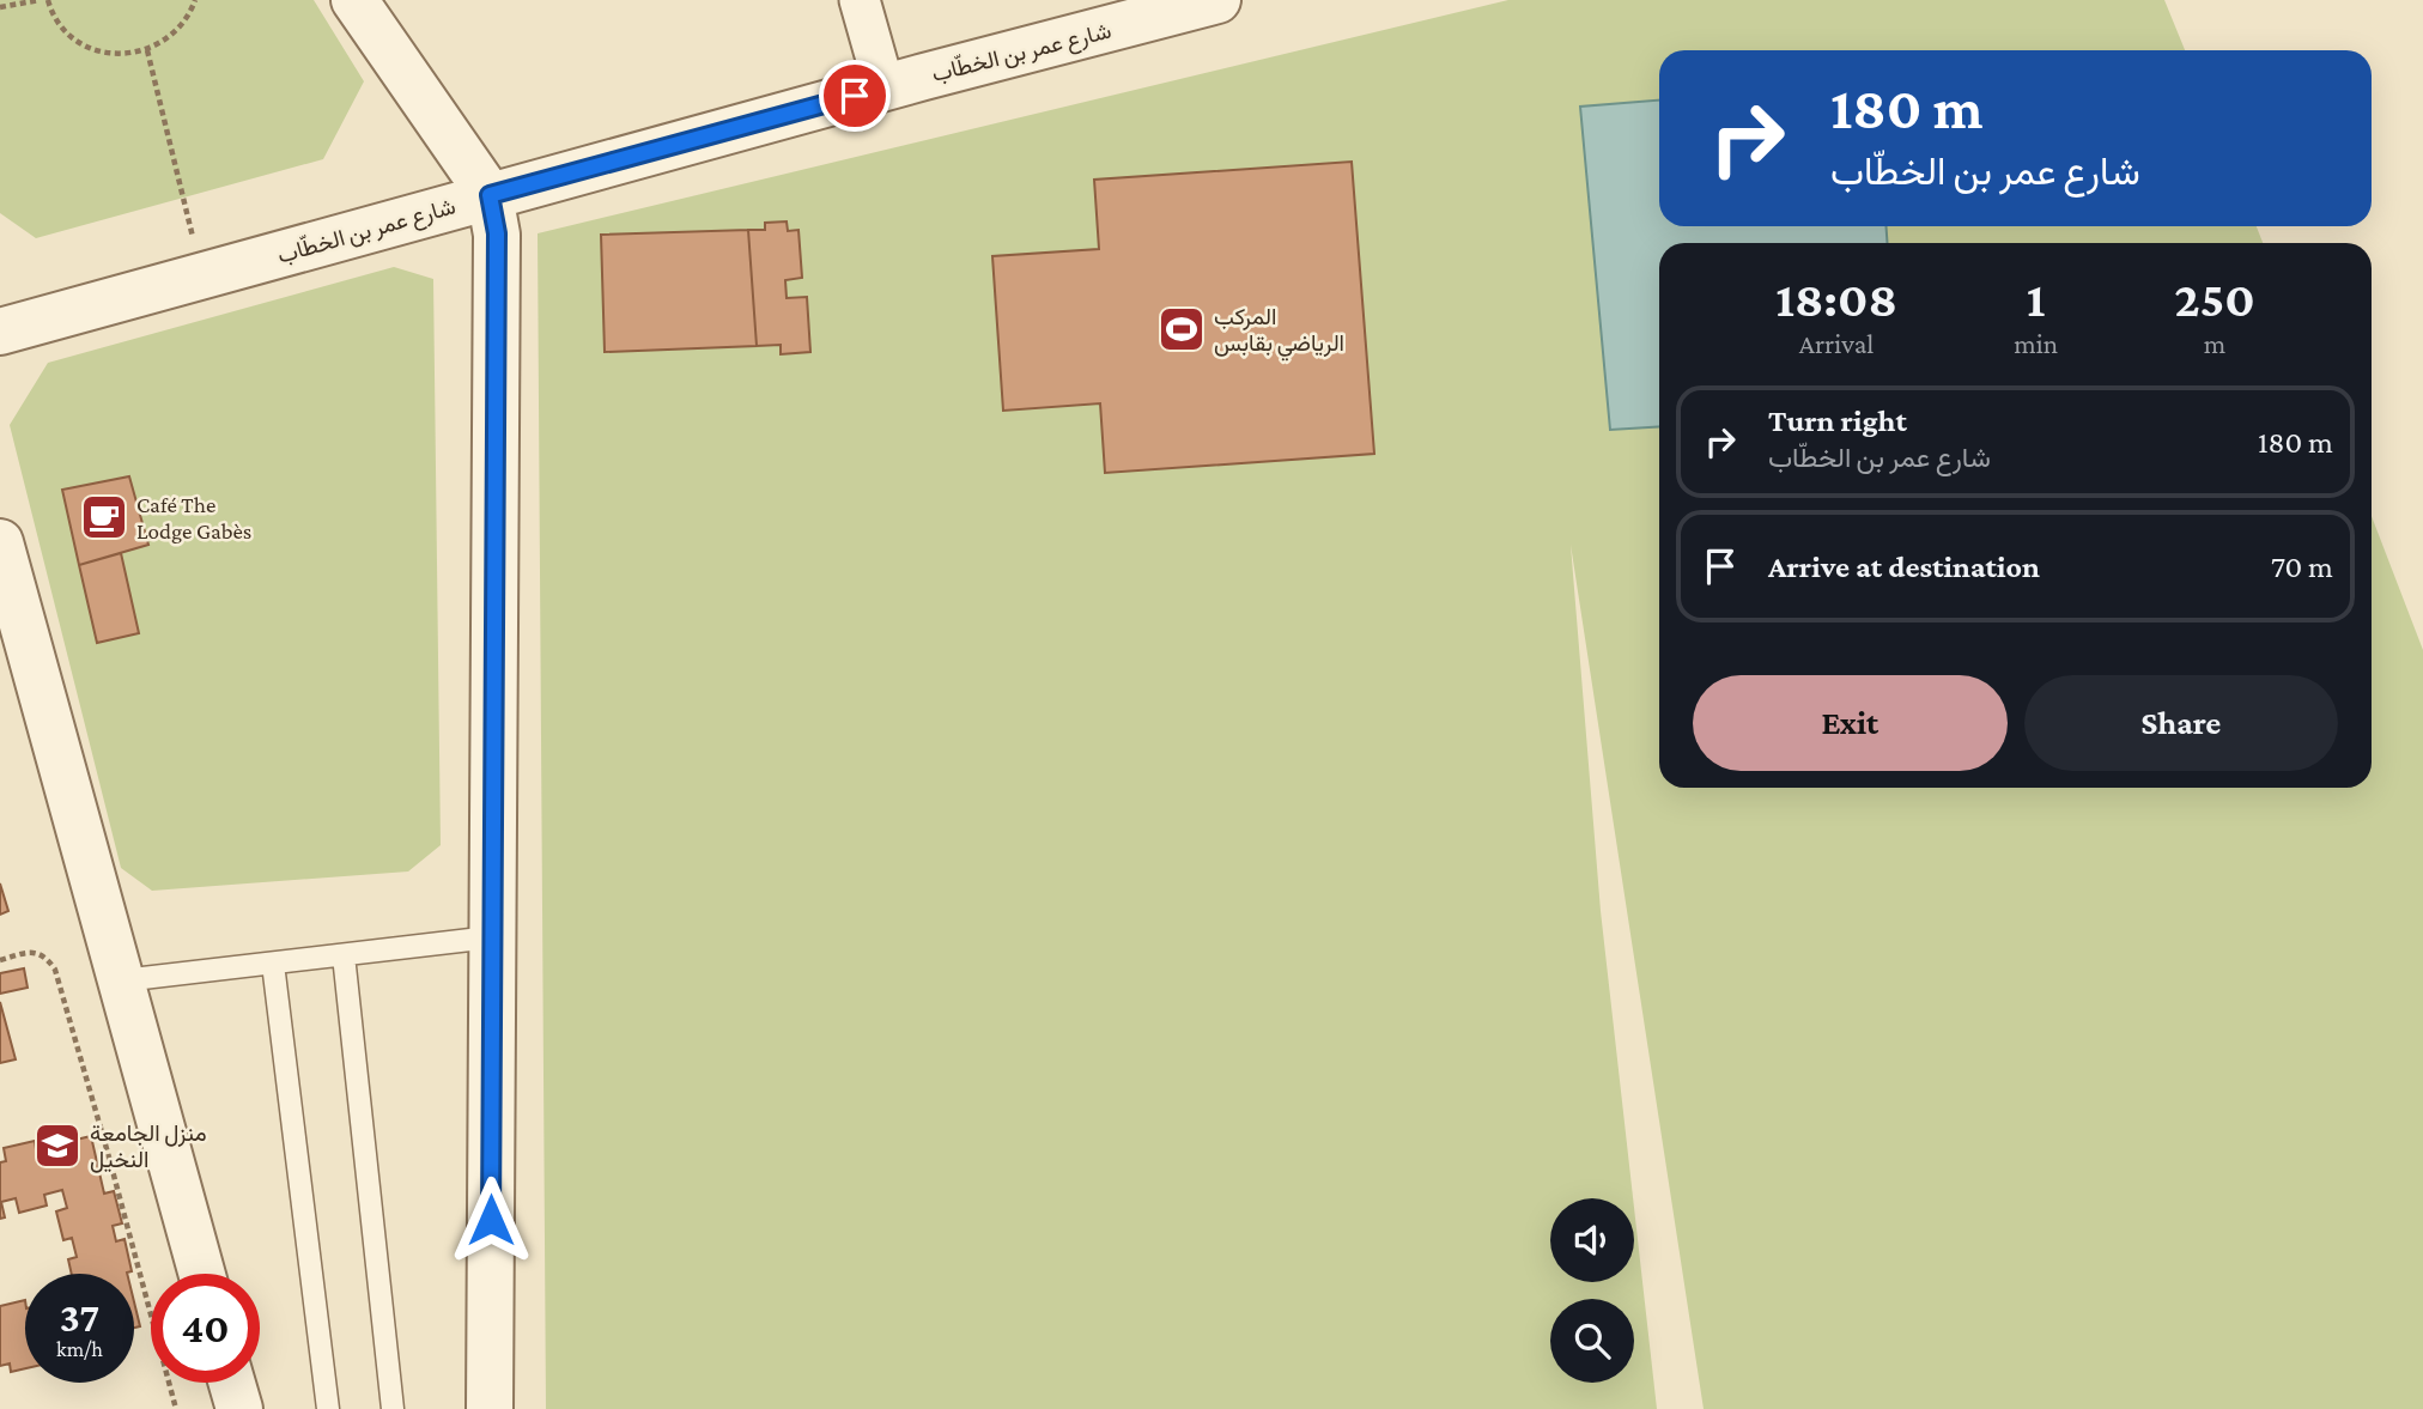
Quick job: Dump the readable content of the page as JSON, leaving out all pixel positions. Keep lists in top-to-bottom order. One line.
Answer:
{"streets":{"street":["شارع عمر بن الخطّاب"]},"places":{"sports":["المركب الرياضي بقابس"],"cafe":["Café The Lodge Gabès"],"school or university":["منزل الجامعة النخيل"]},"page":{"turn":["180 m","شارع عمر بن الخطّاب"],"eta":["18:08","Arrival","1","min","250","m"],"list":[{"name":"Turn right","note":"شارع عمر بن الخطّاب","value":"180 m"},{"name":"Arrive at destination","value":"70 m"}],"buttons":["Exit","Share"],"speed":"37 km/h","limit":"40"}}
